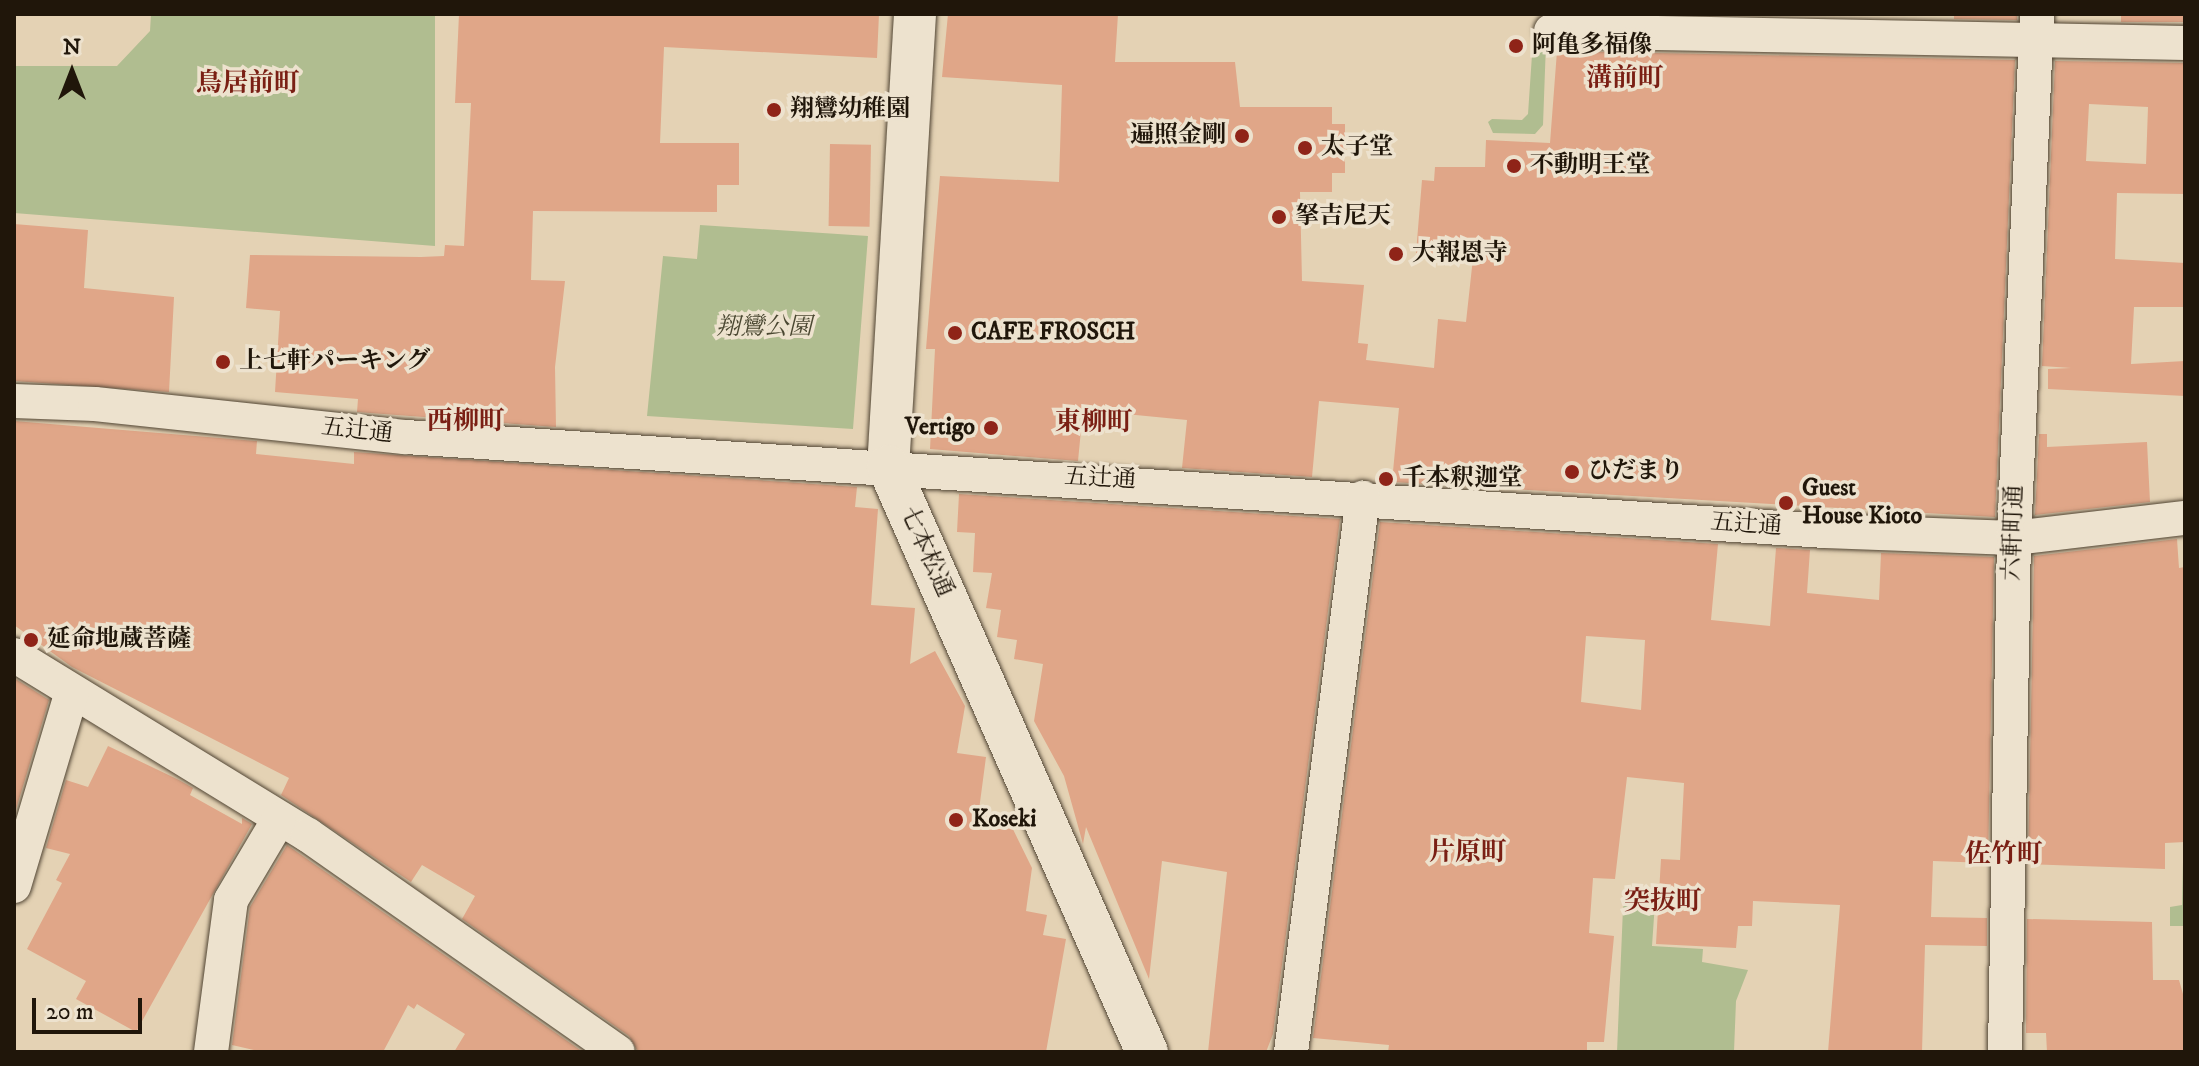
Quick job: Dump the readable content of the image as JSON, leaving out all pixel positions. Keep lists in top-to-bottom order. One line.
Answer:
{"streets":{"street":["五辻通","六軒町通","七本松通"]},"crossings":[["五辻通","六軒町通"],["五辻通","七本松通"]],"districts":["溝前町","鳥居前町","西柳町","東柳町","片原町","佐竹町","突抜町"],"parks":["翔鸞公園"],"places":["阿亀多福像","翔鸞幼稚園","遍照金剛","太子堂","不動明王堂","拏吉尼天","大報恩寺","CAFE FROSCH","上七軒パーキング","Vertigo","ひだまり","千本釈迦堂","Guest House Kioto","延命地蔵菩薩","Koseki"],"scale_bar":"20 m","north":"top"}
